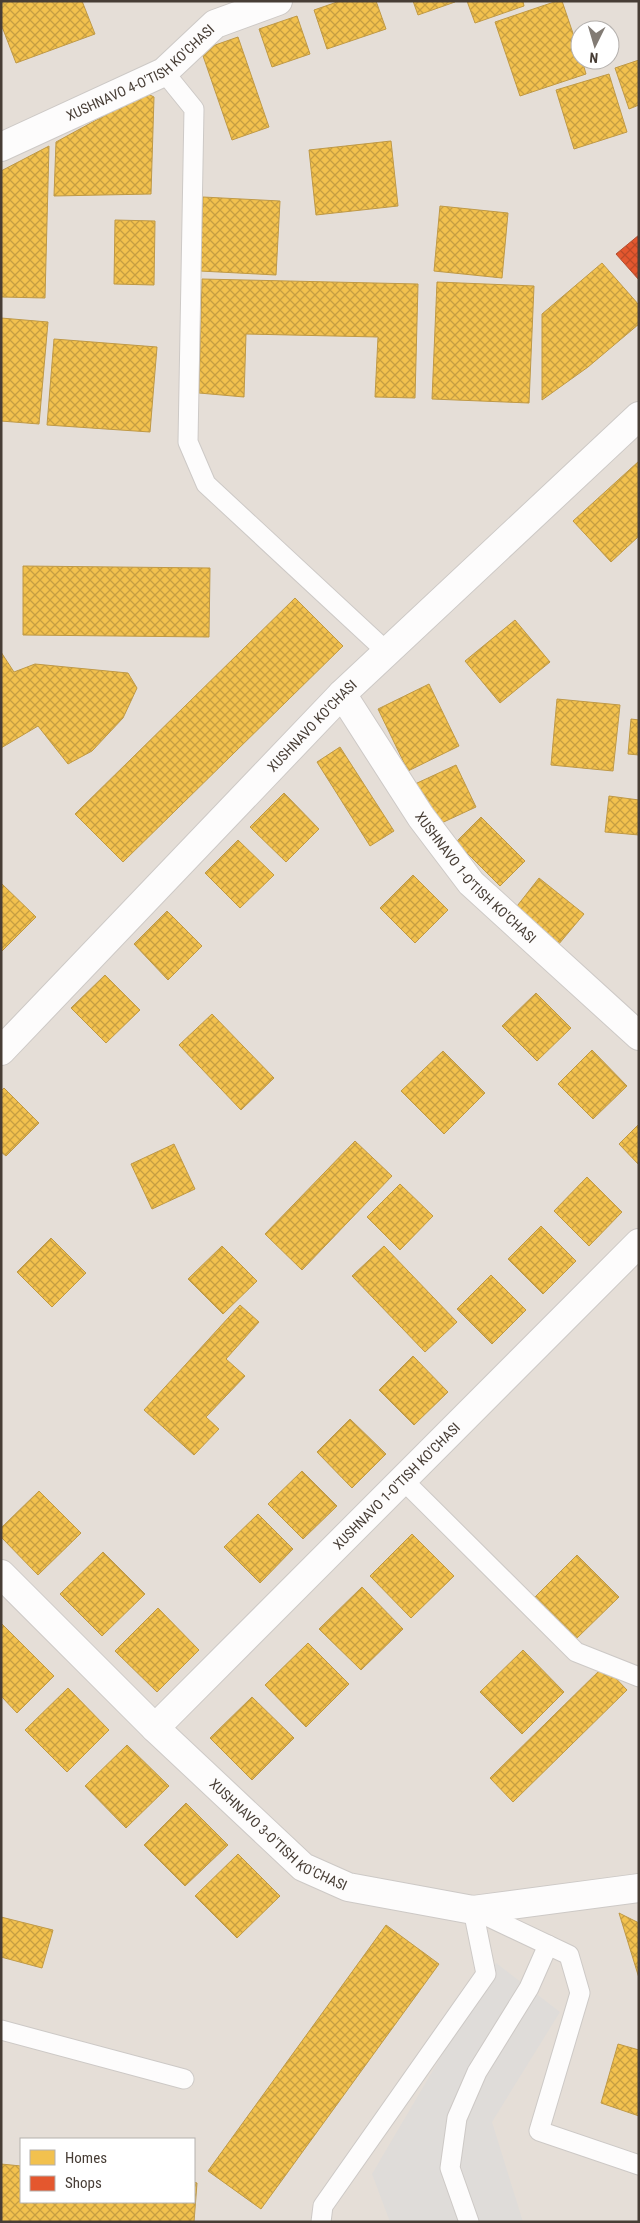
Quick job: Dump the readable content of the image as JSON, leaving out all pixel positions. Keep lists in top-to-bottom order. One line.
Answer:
{"streets":{"street":["XUSHNAVO 4-O'TISH KO'CHASI","XUSHNAVO KO'CHASI","XUSHNAVO 1-O'TISH KO'CHASI","XUSHNAVO 3-O'TISH KO'CHASI"]},"crossings":[["XUSHNAVO KO'CHASI","XUSHNAVO 1-O'TISH KO'CHASI"],["XUSHNAVO 1-O'TISH KO'CHASI","XUSHNAVO 3-O'TISH KO'CHASI"]],"legend":["Homes","Shops"],"north":"bottom"}
